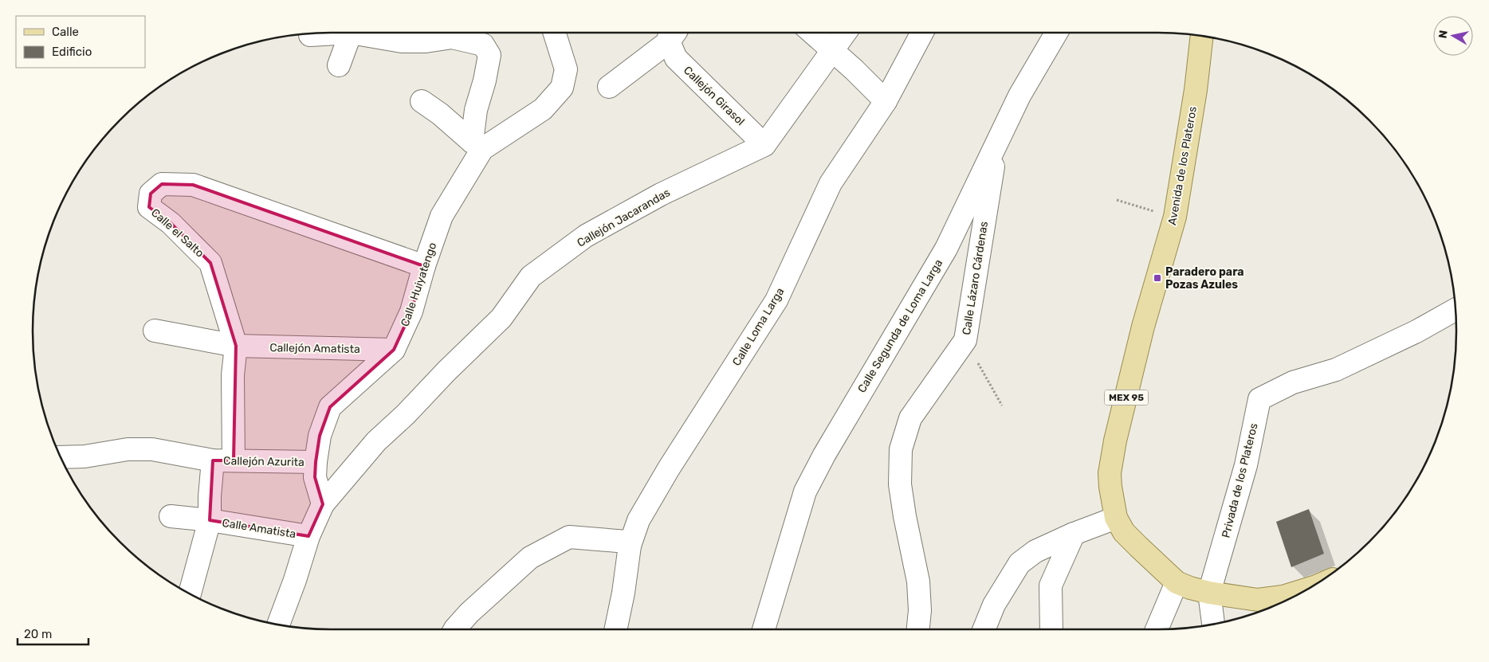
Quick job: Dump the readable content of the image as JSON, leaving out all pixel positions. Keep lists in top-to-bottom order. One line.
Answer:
{"streets":{"main road":["Avenida de los Plateros","MEX 95"],"street":["Callejón Girasol","Callejón Jacarandas","Calle el Salto","Calle Lázaro Cárdenas","Calle Huiyatengo","Calle Segunda de Loma Larga","Calle Loma Larga","Callejón Amatista","Callejón Azurita","Privada de los Plateros","Calle Amatista"]},"crossings":[["Callejón Girasol","Callejón Jacarandas"],["Avenida de los Plateros","Privada de los Plateros"],["Callejón Jacarandas","Calle Huiyatengo"],["Calle el Salto","Calle Huiyatengo"],["Calle el Salto","Callejón Amatista"],["Calle el Salto","Callejón Azurita"],["Calle el Salto","Calle Amatista"],["Calle Lázaro Cárdenas","Calle Segunda de Loma Larga"],["Calle Huiyatengo","Callejón Amatista"],["Calle Huiyatengo","Callejón Azurita"]],"places":{"transit":["Paradero para Pozas Azules"]},"legend":["Calle","Edificio"],"scale_bar":"20 m","north":"left"}
